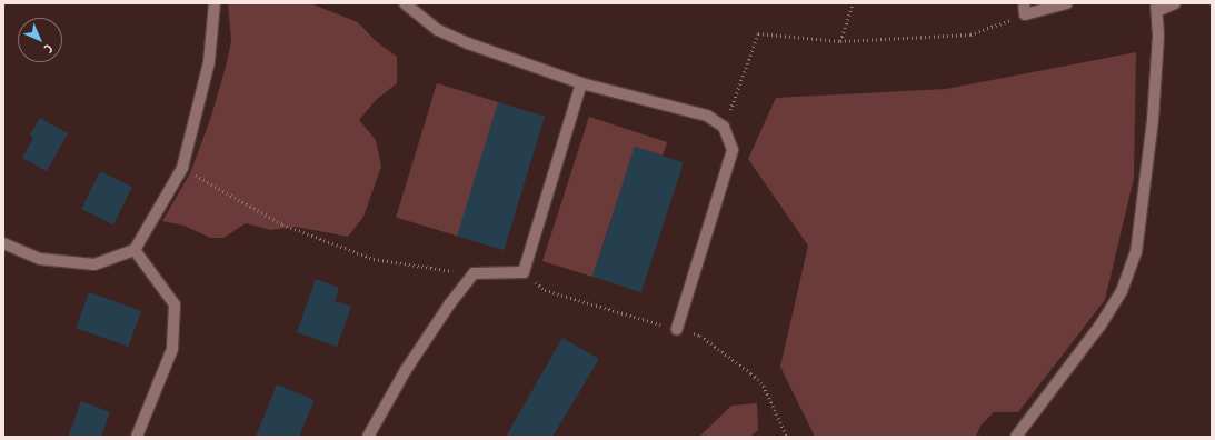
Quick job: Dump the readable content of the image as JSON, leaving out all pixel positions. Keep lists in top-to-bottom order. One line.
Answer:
{"north":"bottom right"}
